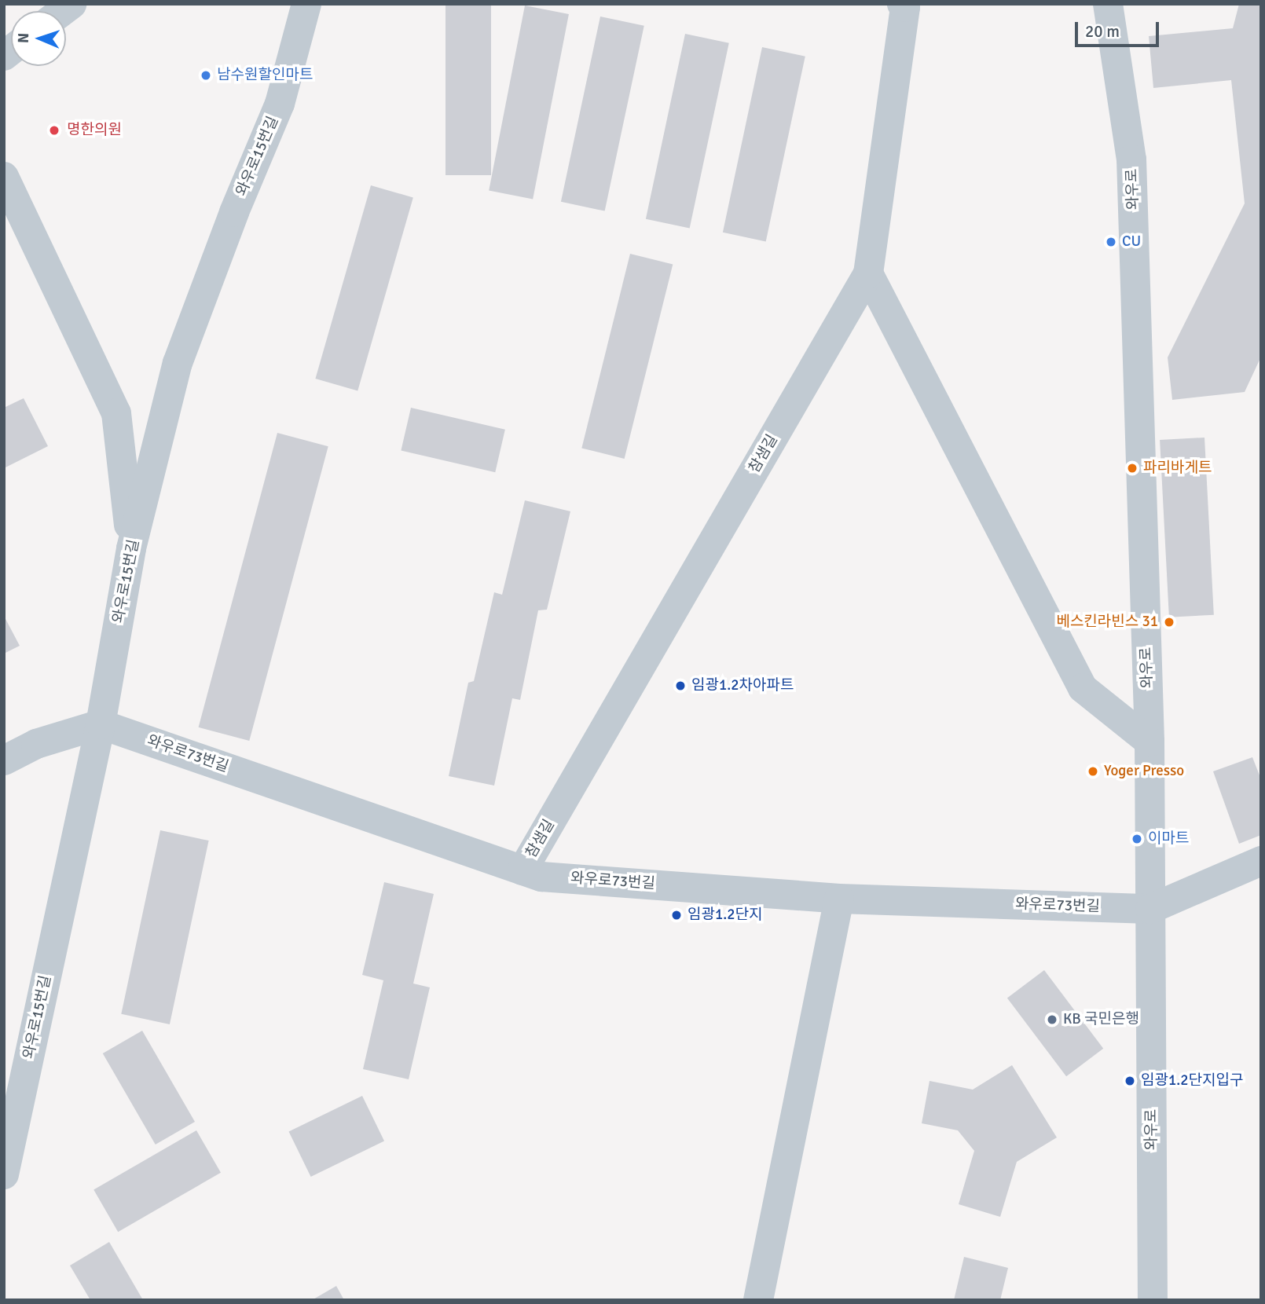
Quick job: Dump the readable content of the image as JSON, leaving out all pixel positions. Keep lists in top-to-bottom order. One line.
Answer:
{"streets":{"street":["와우로15번길","와우로","참샘길","와우로73번길"]},"crossings":[["와우로15번길","와우로73번길"],["와우로","와우로73번길"],["참샘길","와우로73번길"]],"places":["남수원할인마트","명한의원","CU","파리바게트","베스킨라빈스 31","임광1.2차아파트","Yoger Presso","이마트","임광1.2단지","KB 국민은행","임광1.2단지입구"],"scale_bar":"20 m","north":"left"}
